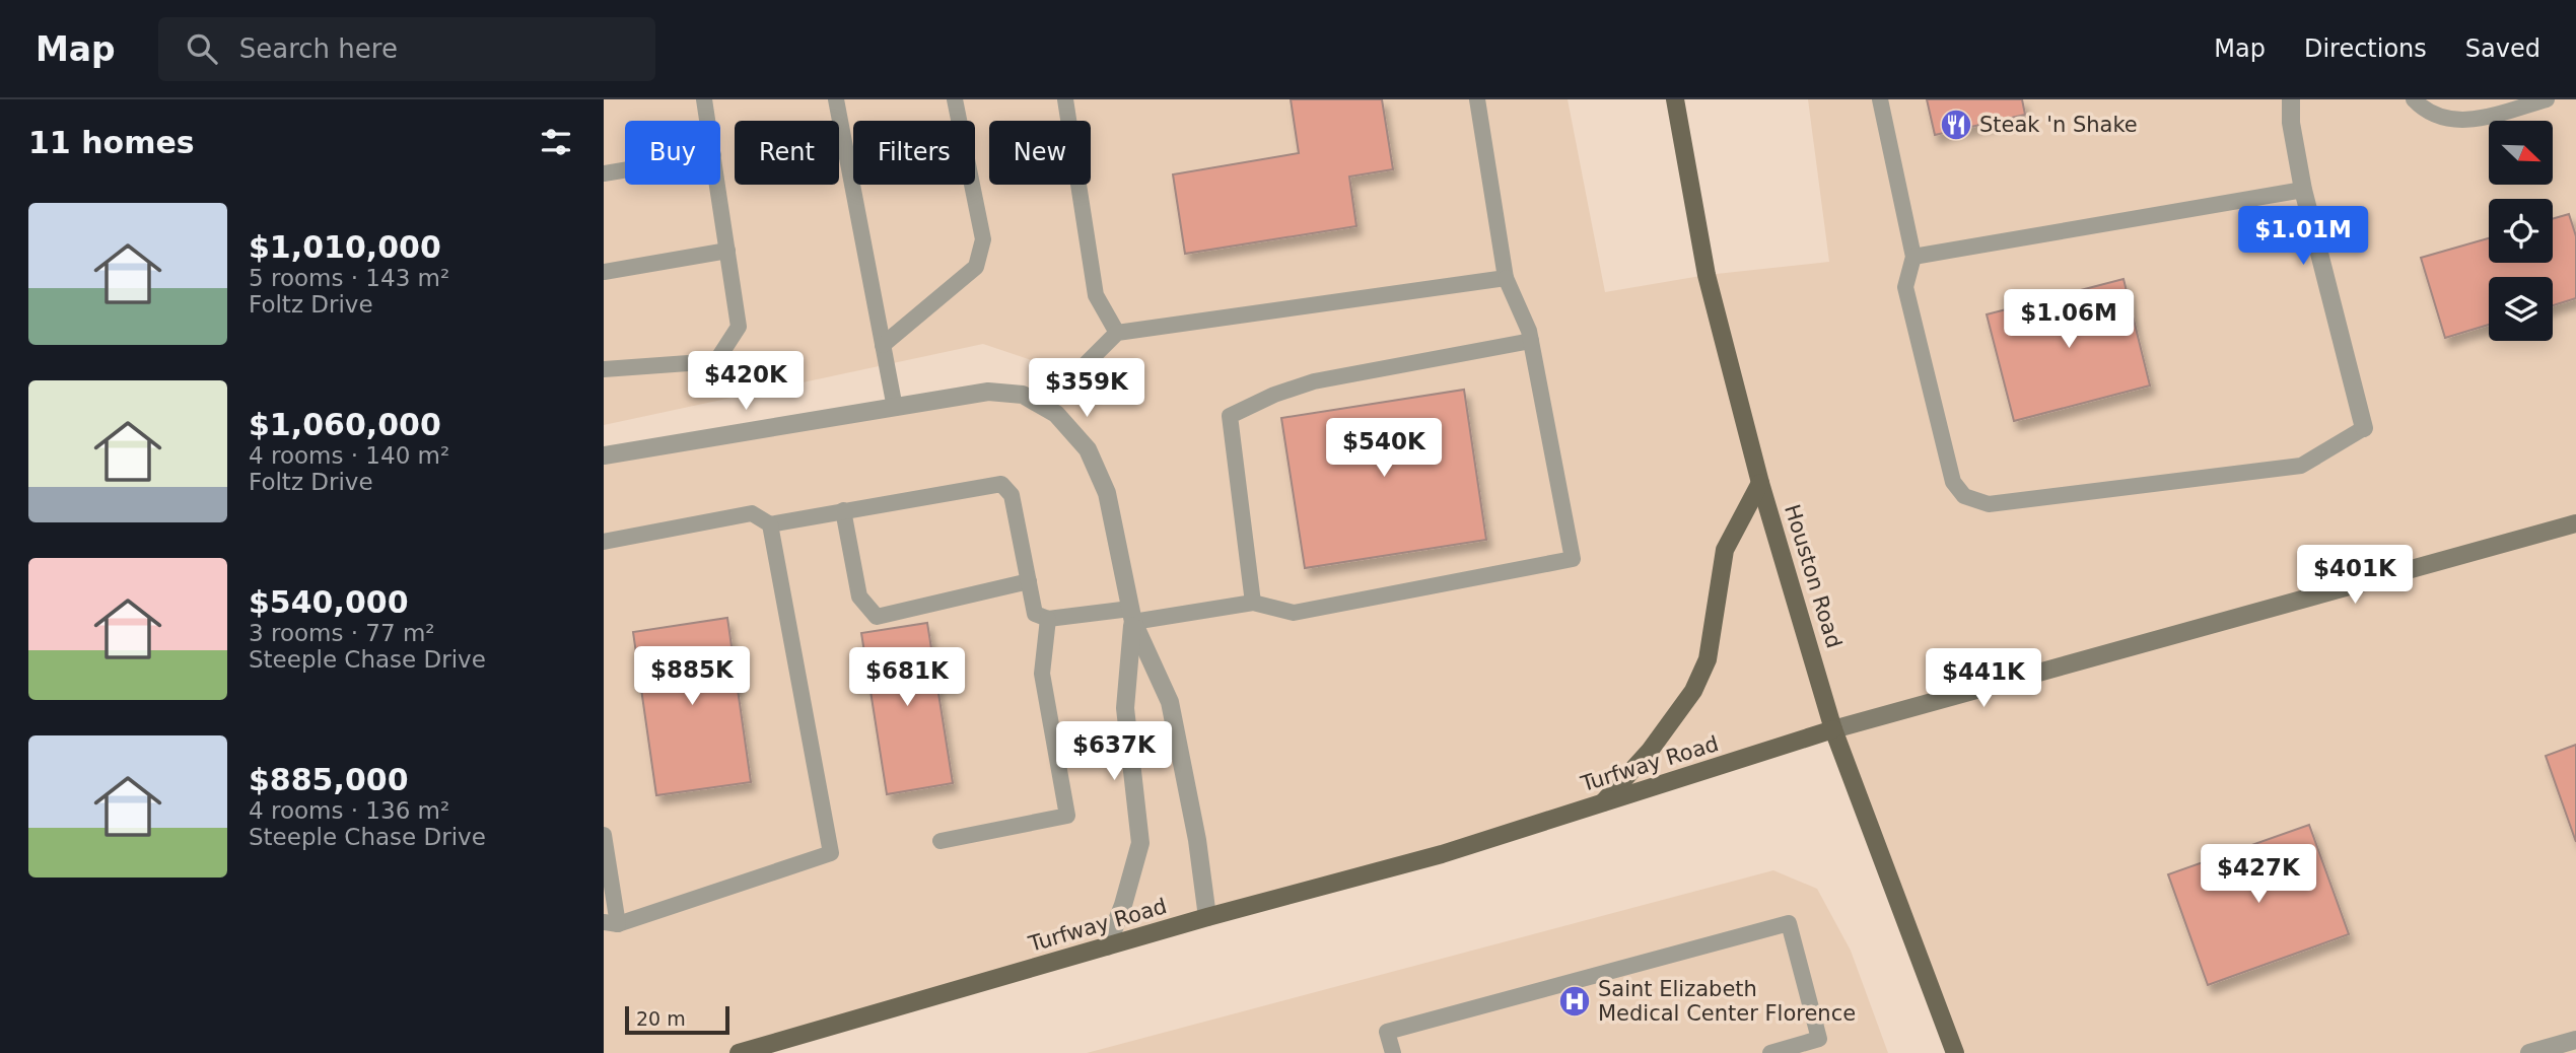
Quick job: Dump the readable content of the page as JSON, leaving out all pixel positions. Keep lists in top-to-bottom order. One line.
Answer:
{"streets":{"main road":["Houston Road","Turfway Road"]},"crossings":[["Houston Road","Turfway Road"]],"places":{"restaurant":["Steak 'n Shake"],"hospital":["Saint Elizabeth Medical Center Florence"]},"scale_bar":"20 m","north":"bottom right","page":{"header":"Map","search":"Search here","nav":["Map","Directions","Saved"],"heading":"11 homes","chip":["Buy","Rent","Filters","New"],"list":[{"name":"$1,010,000","note":"5 rooms · 143 m² · Foltz Drive"},{"name":"$1,060,000","note":"4 rooms · 140 m² · Foltz Drive"},{"name":"$540,000","note":"3 rooms · 77 m² · Steeple Chase Drive"},{"name":"$885,000","note":"4 rooms · 136 m² · Steeple Chase Drive"}],"price":["$1.01M","$1.06M","$420K","$359K","$540K","$401K","$885K","$681K","$441K","$637K","$427K"],"scale":"20 m"}}
